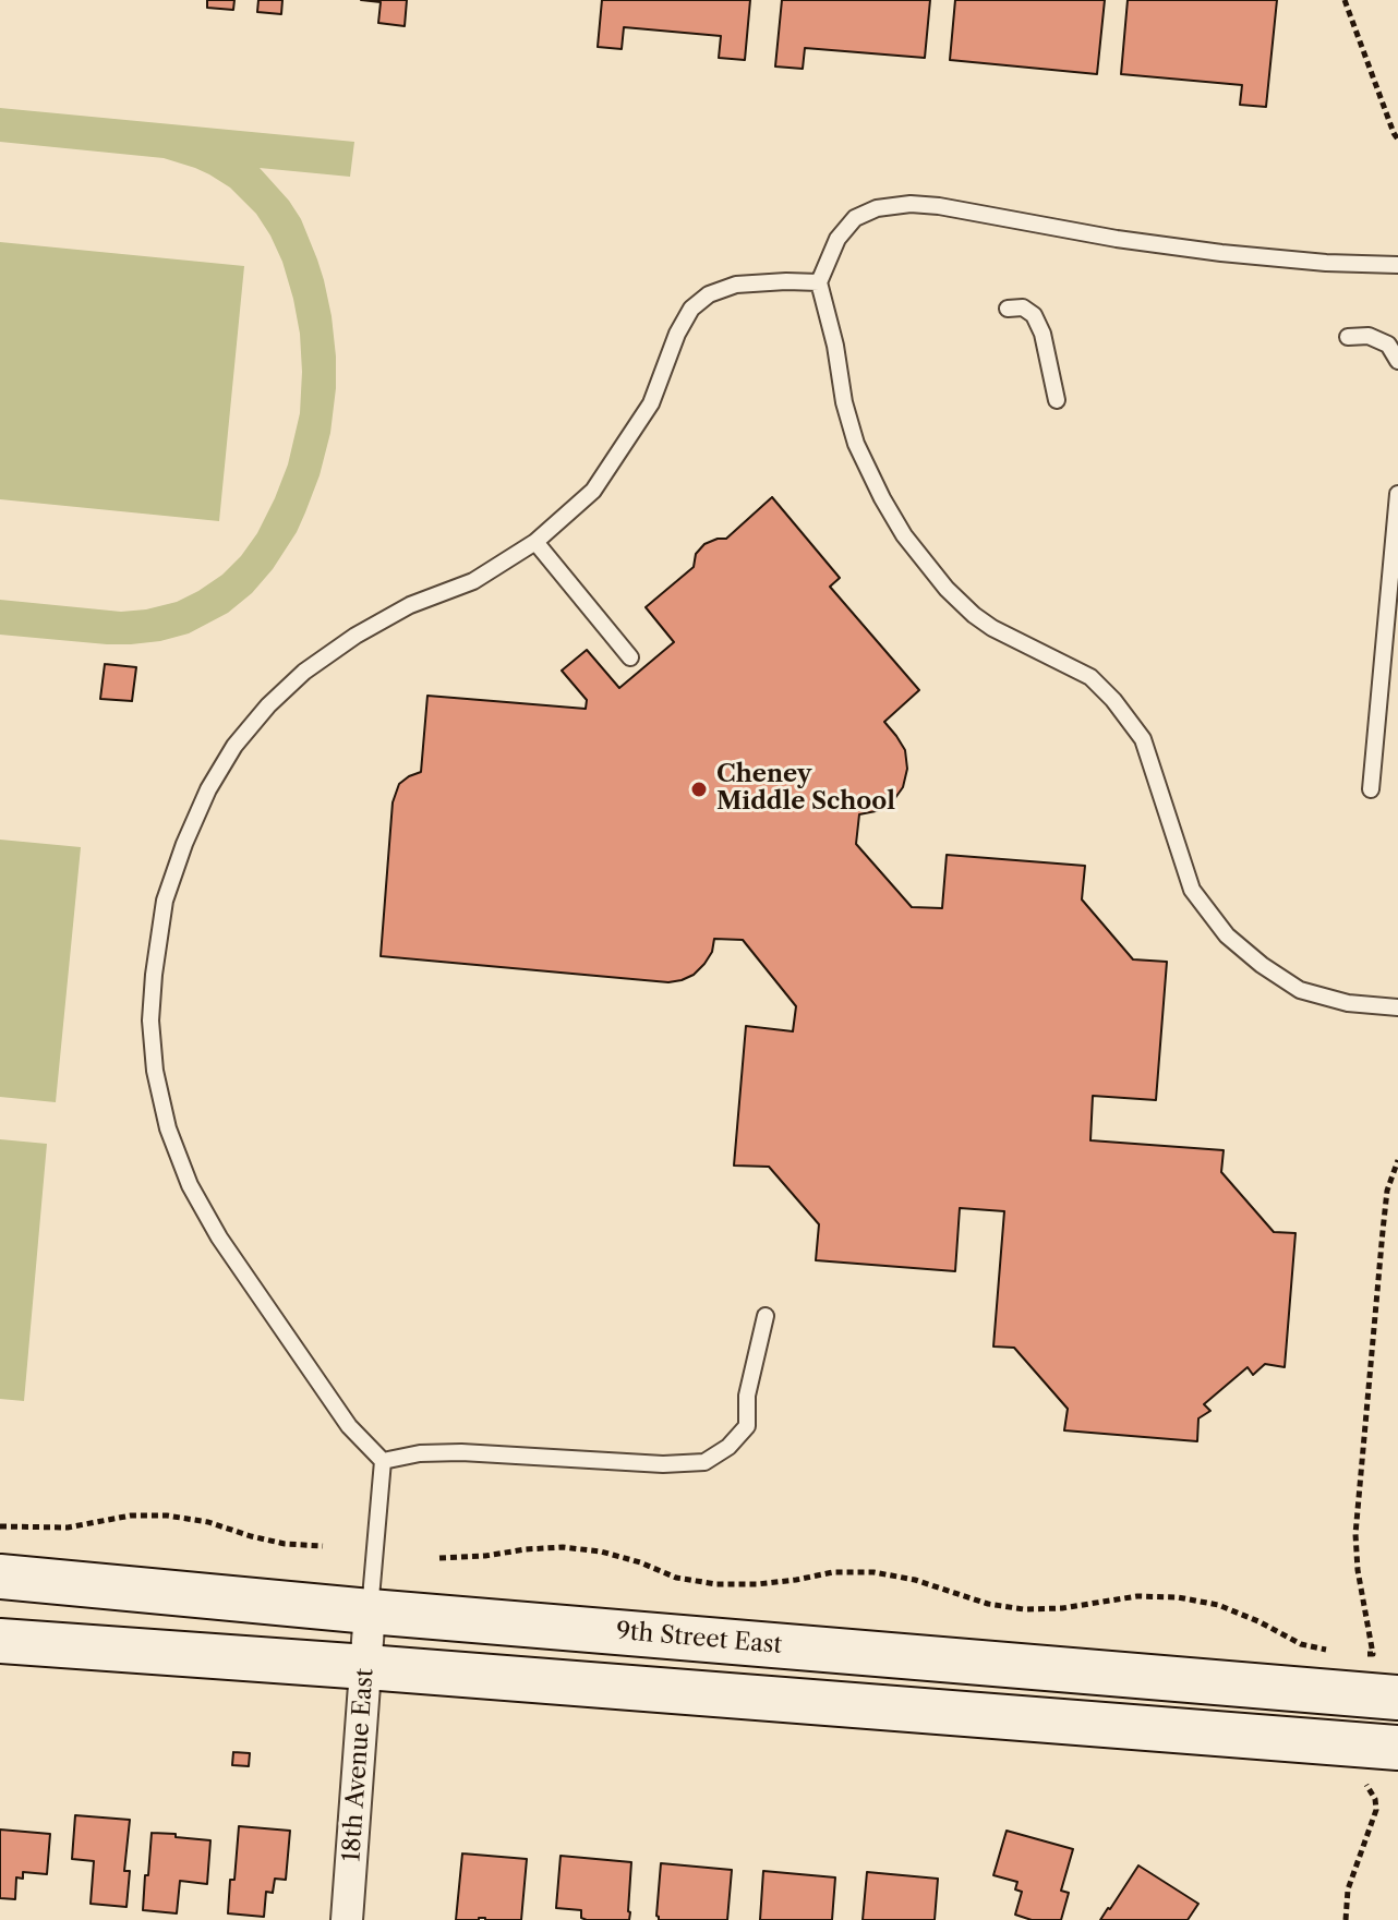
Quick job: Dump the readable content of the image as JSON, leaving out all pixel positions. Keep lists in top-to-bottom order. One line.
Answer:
{"streets":{"main road":["9th Street East"],"street":["18th Avenue East"]},"crossings":[["9th Street East","18th Avenue East"]],"places":["Cheney Middle School"]}
